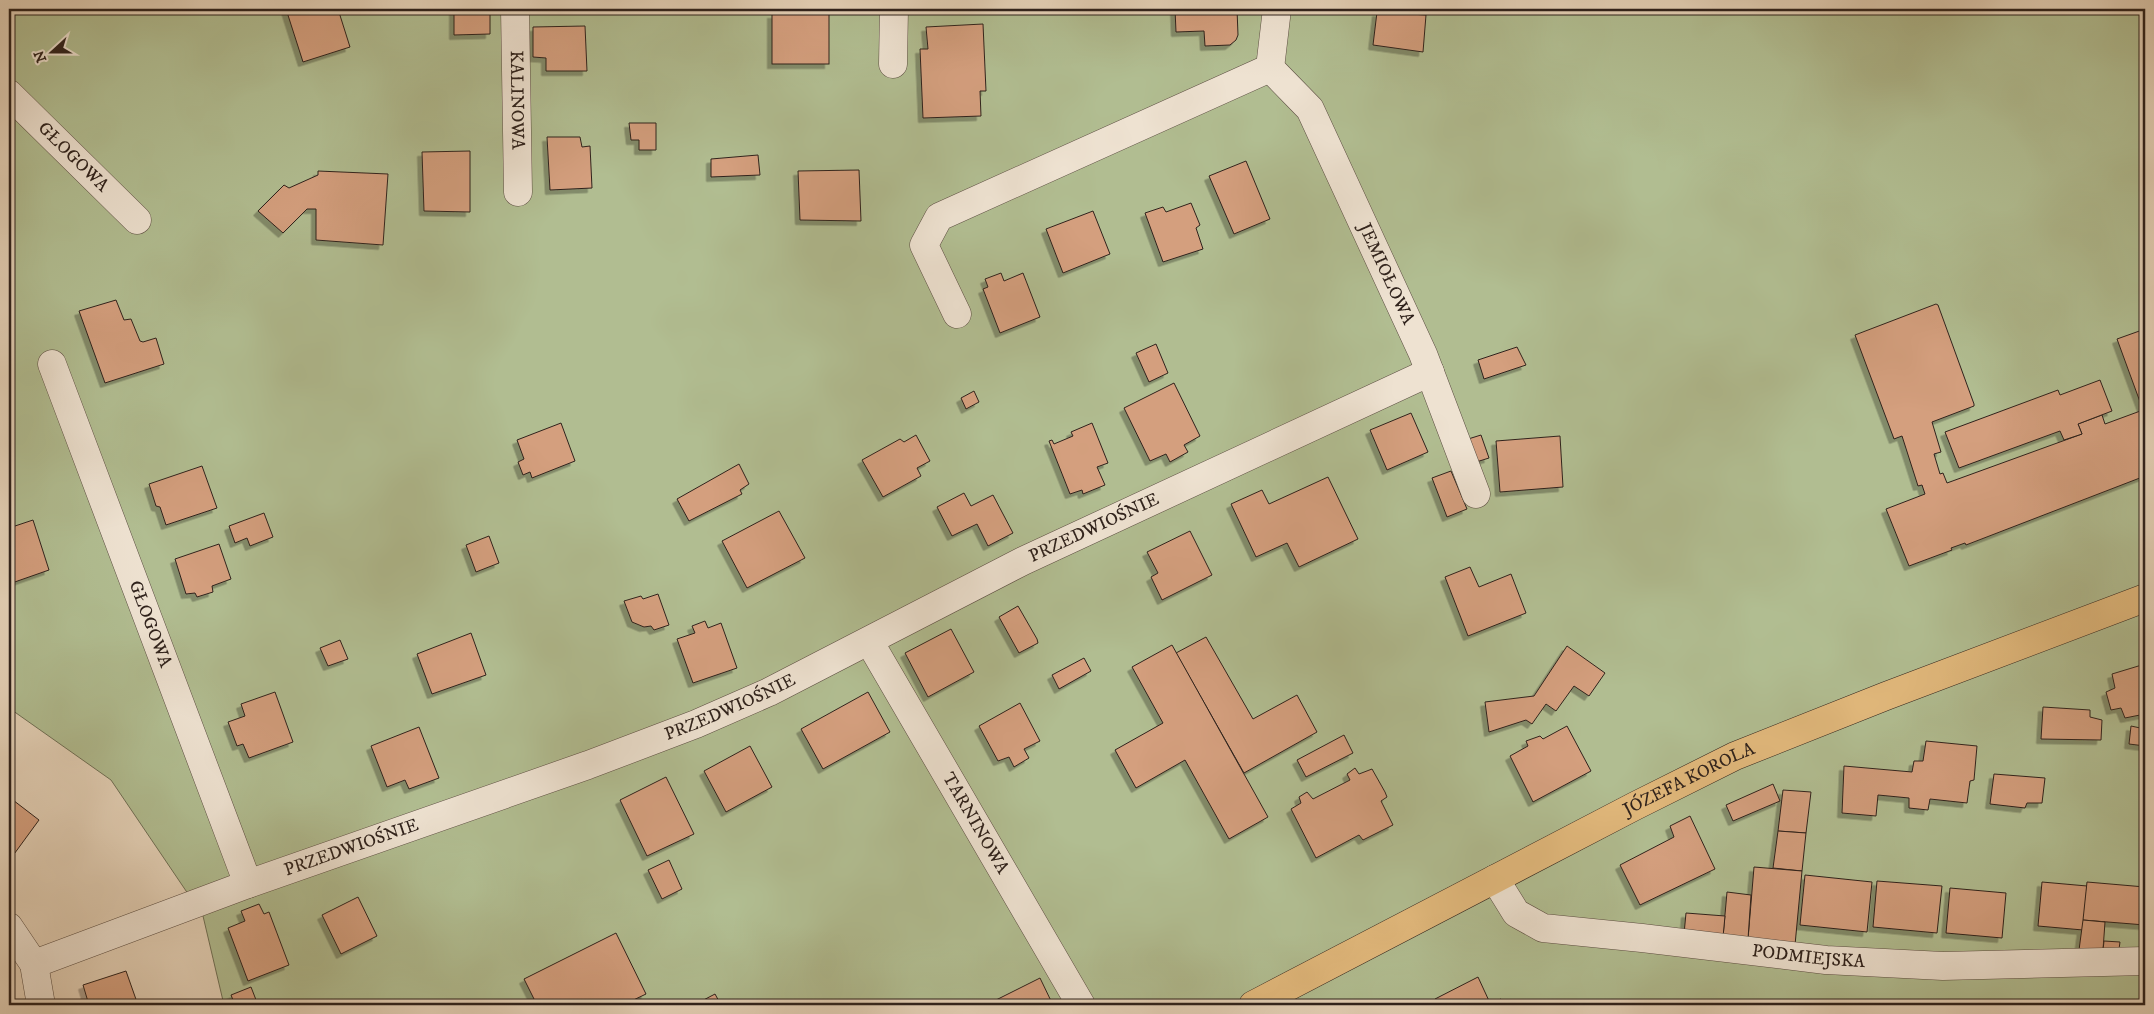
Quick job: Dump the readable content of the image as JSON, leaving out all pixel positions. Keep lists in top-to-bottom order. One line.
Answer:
{"streets":{"highway":["JÓZEFA KOROLA"],"street":["KALINOWA","GŁOGOWA","JEMIOŁOWA","PRZEDWIOŚNIE","TARNINOWA","PODMIEJSKA"]},"crossings":[["GŁOGOWA","PRZEDWIOŚNIE"],["JEMIOŁOWA","PRZEDWIOŚNIE"],["PRZEDWIOŚNIE","TARNINOWA"],["JÓZEFA KOROLA","PODMIEJSKA"]],"north":"left"}
